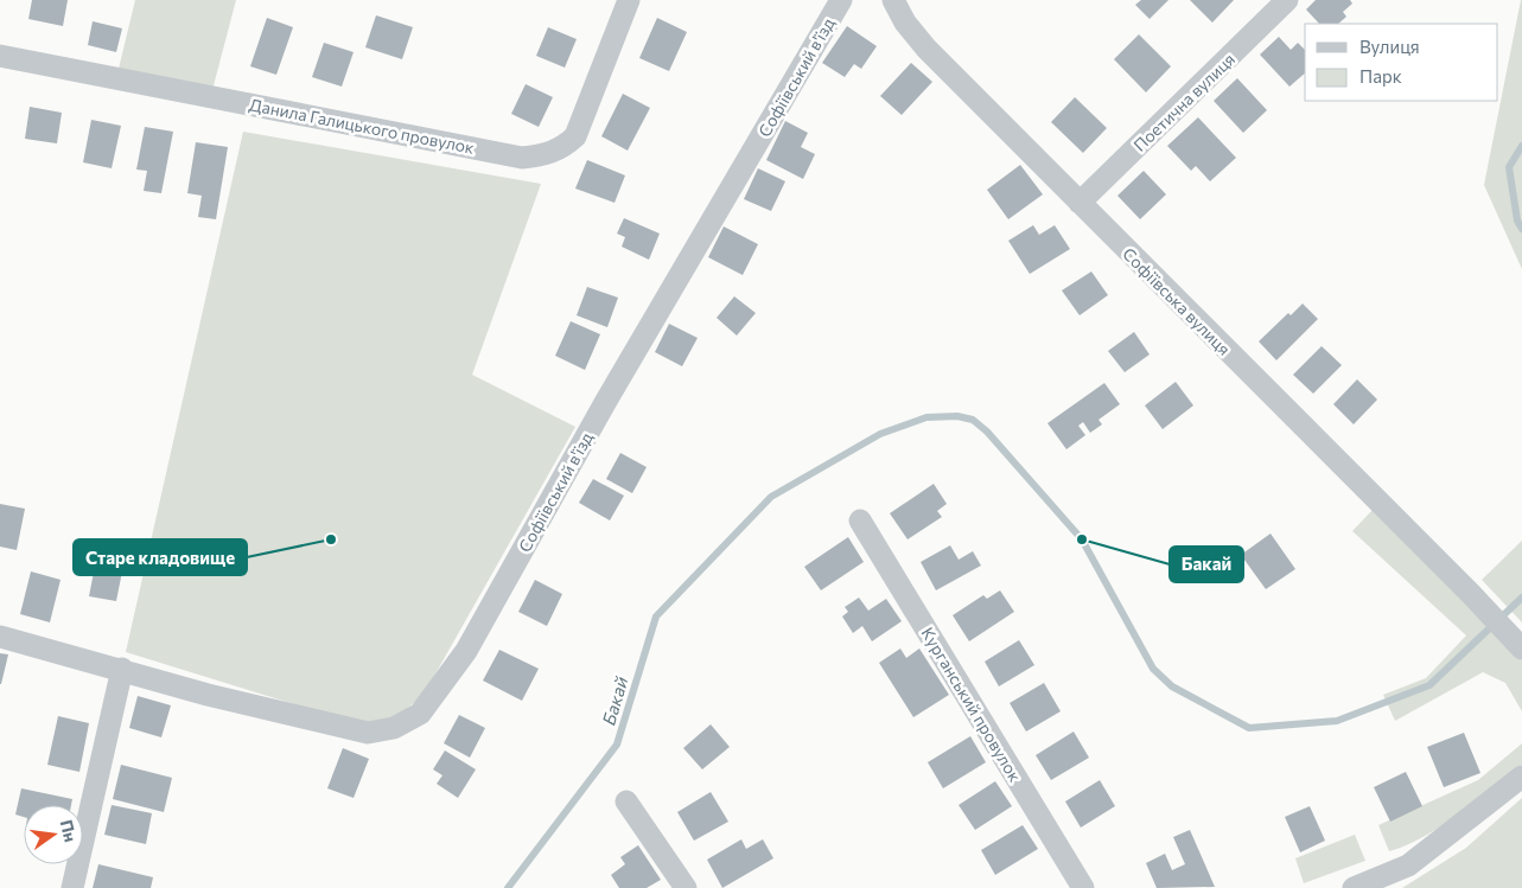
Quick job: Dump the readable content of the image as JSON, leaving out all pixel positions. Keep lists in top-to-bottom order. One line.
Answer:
{"streets":{"street":["Софіївський в'їзд","Поетична вулиця","Данила Галицького провулок","Софіївська вулиця","Курганський провулок"]},"crossings":[["Поетична вулиця","Софіївська вулиця"]],"water":["Бакай"],"places":["Старе кладовище","Бакай"],"legend":["Вулиця","Парк"],"north":"right"}
